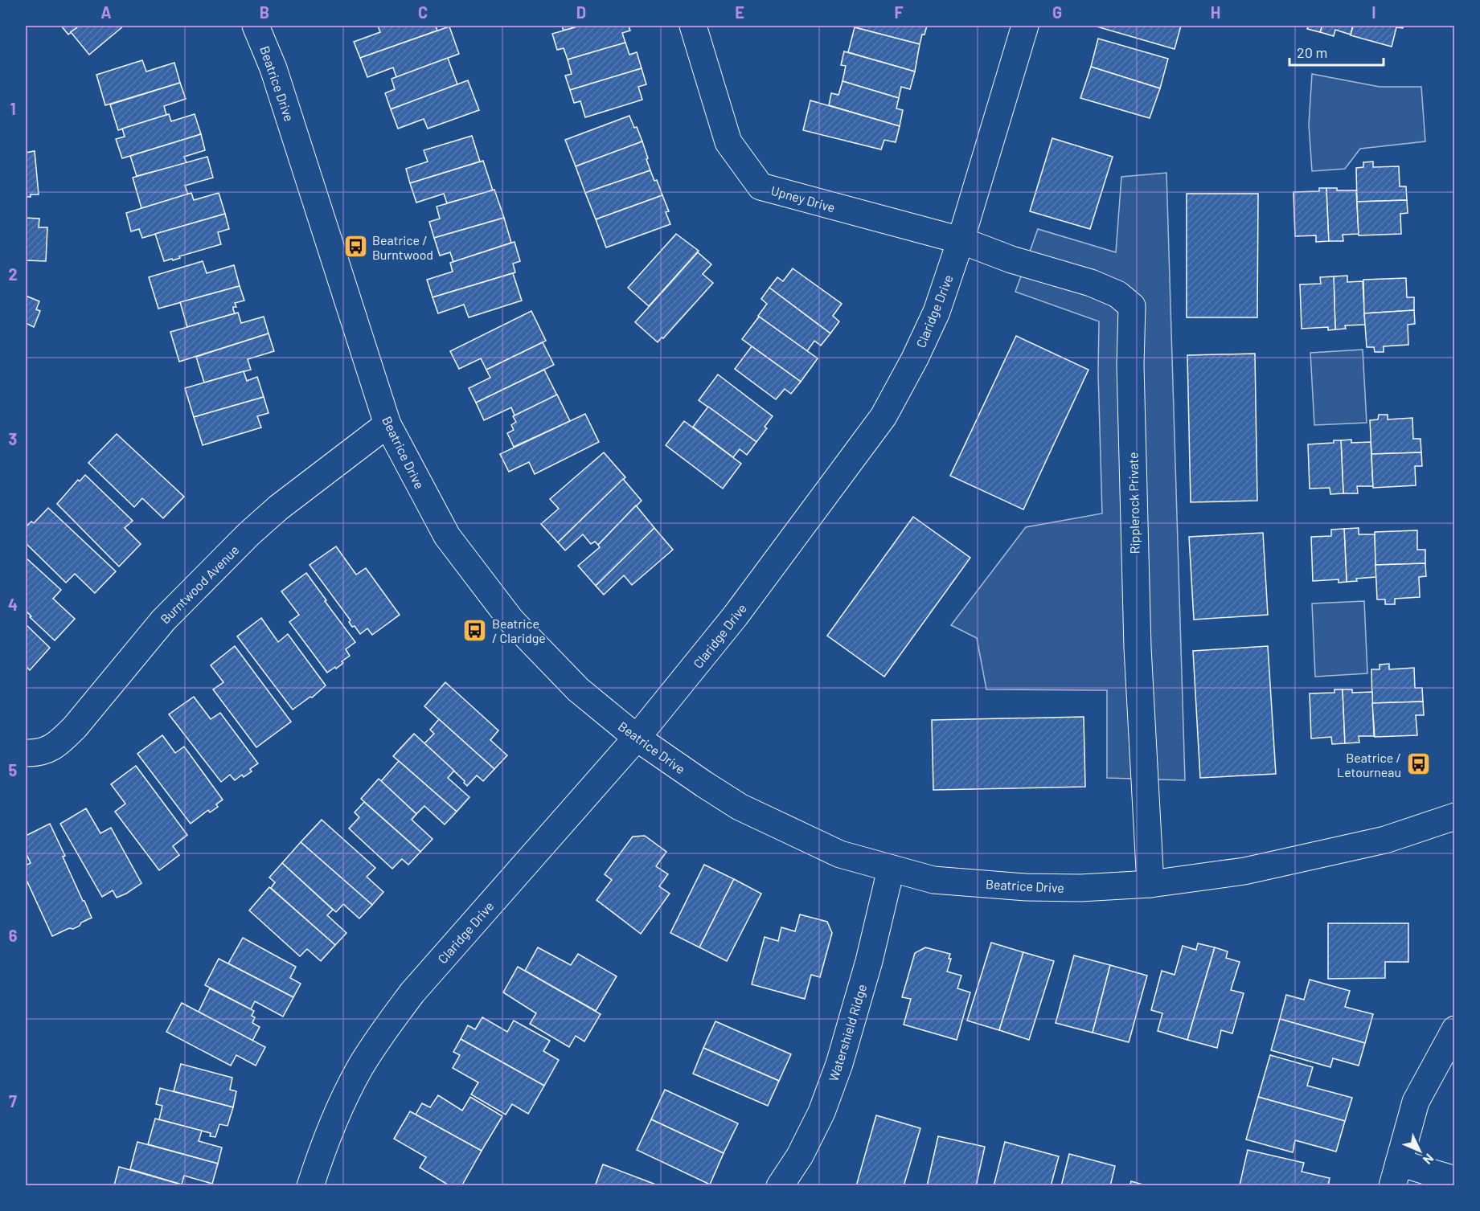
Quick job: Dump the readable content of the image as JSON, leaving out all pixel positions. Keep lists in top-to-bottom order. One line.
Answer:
{"streets":{"street":["Beatrice Drive","Upney Drive","Claridge Drive","Ripplerock Private","Burntwood Avenue","Watershield Ridge"]},"crossings":[["Beatrice Drive","Claridge Drive"],["Beatrice Drive","Ripplerock Private"],["Beatrice Drive","Burntwood Avenue"],["Beatrice Drive","Watershield Ridge"],["Upney Drive","Claridge Drive"],["Upney Drive","Ripplerock Private"],["Claridge Drive","Ripplerock Private"]],"places":{"bus stop":["Beatrice / Burntwood","Beatrice / Claridge","Beatrice / Letourneau"]},"scale_bar":"20 m","north":"bottom right","grid":{"columns":["A","B","C","D","E","F","G","H","I"],"rows":["1","2","3","4","5","6","7"]}}
